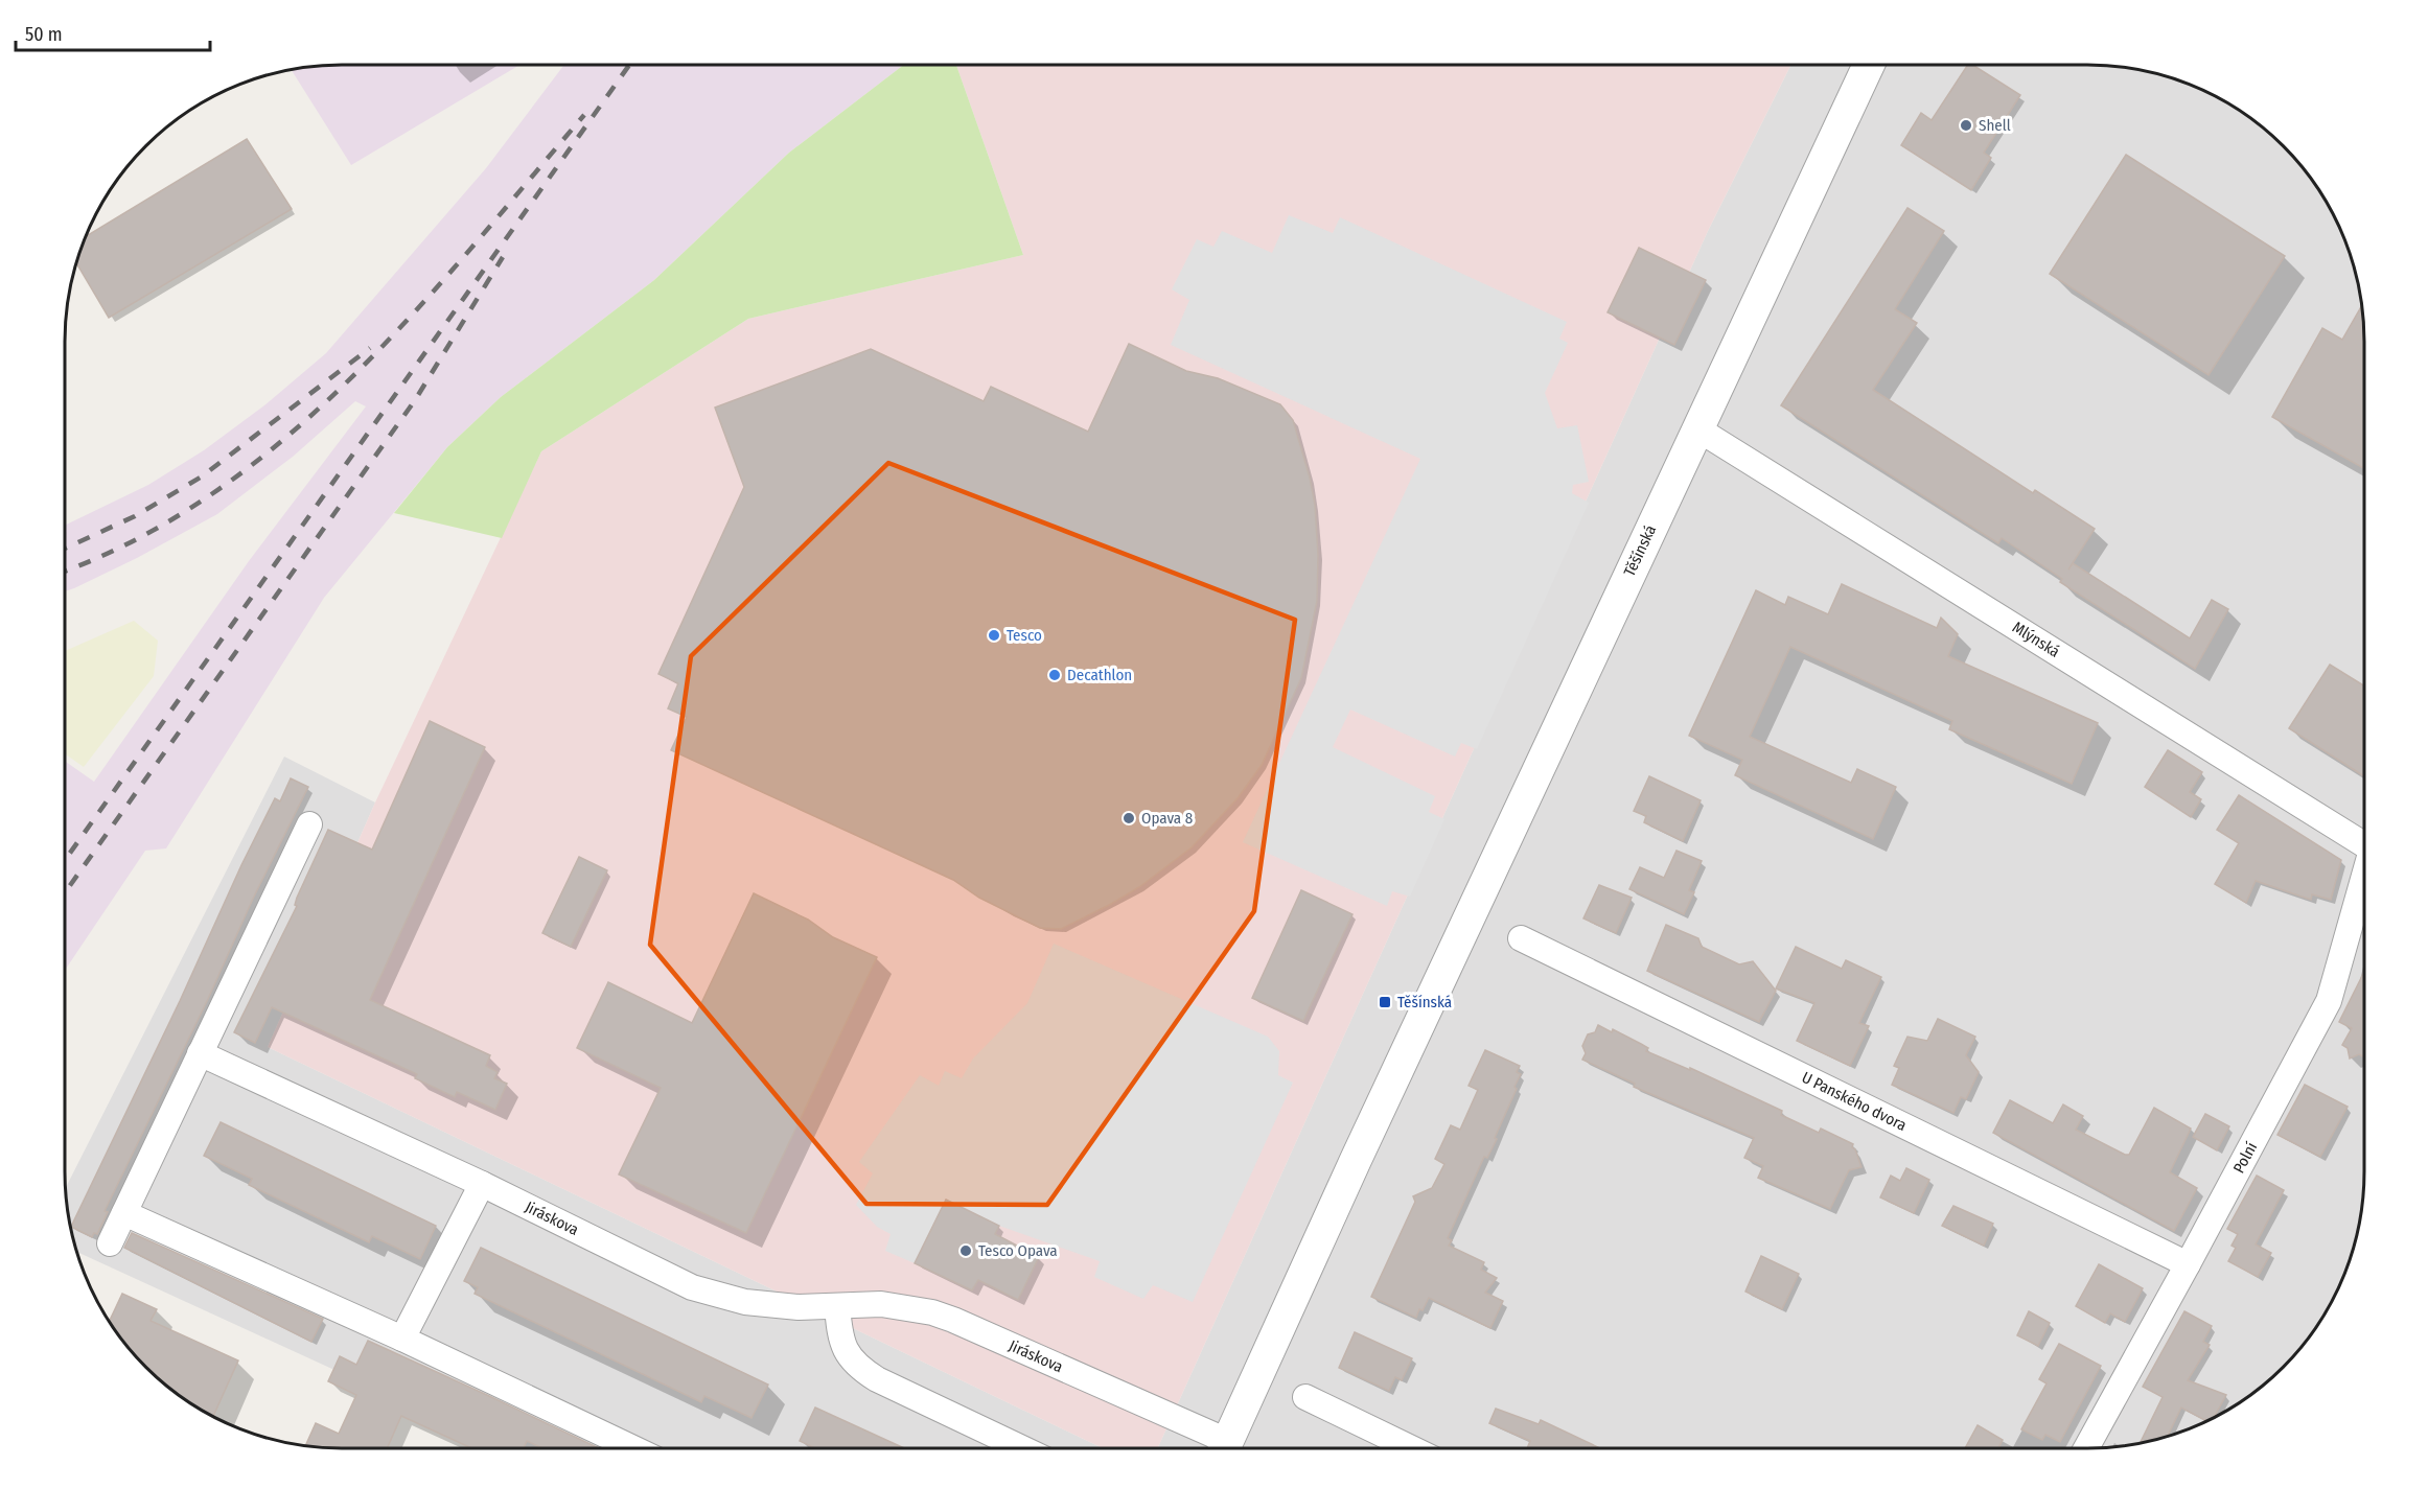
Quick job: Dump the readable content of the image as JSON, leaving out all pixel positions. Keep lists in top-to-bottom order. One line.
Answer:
{"streets":{"street":["Těšínská","Mlýnská","U Panského dvora","Polní","Jiráskova"]},"crossings":[["Těšínská","Mlýnská"],["U Panského dvora","Polní"]],"places":{"other":["Shell","Tesco","Decathlon","Opava 8","Tesco Opava"],"transit":["Těšínská"]},"scale_bar":"50 m"}
